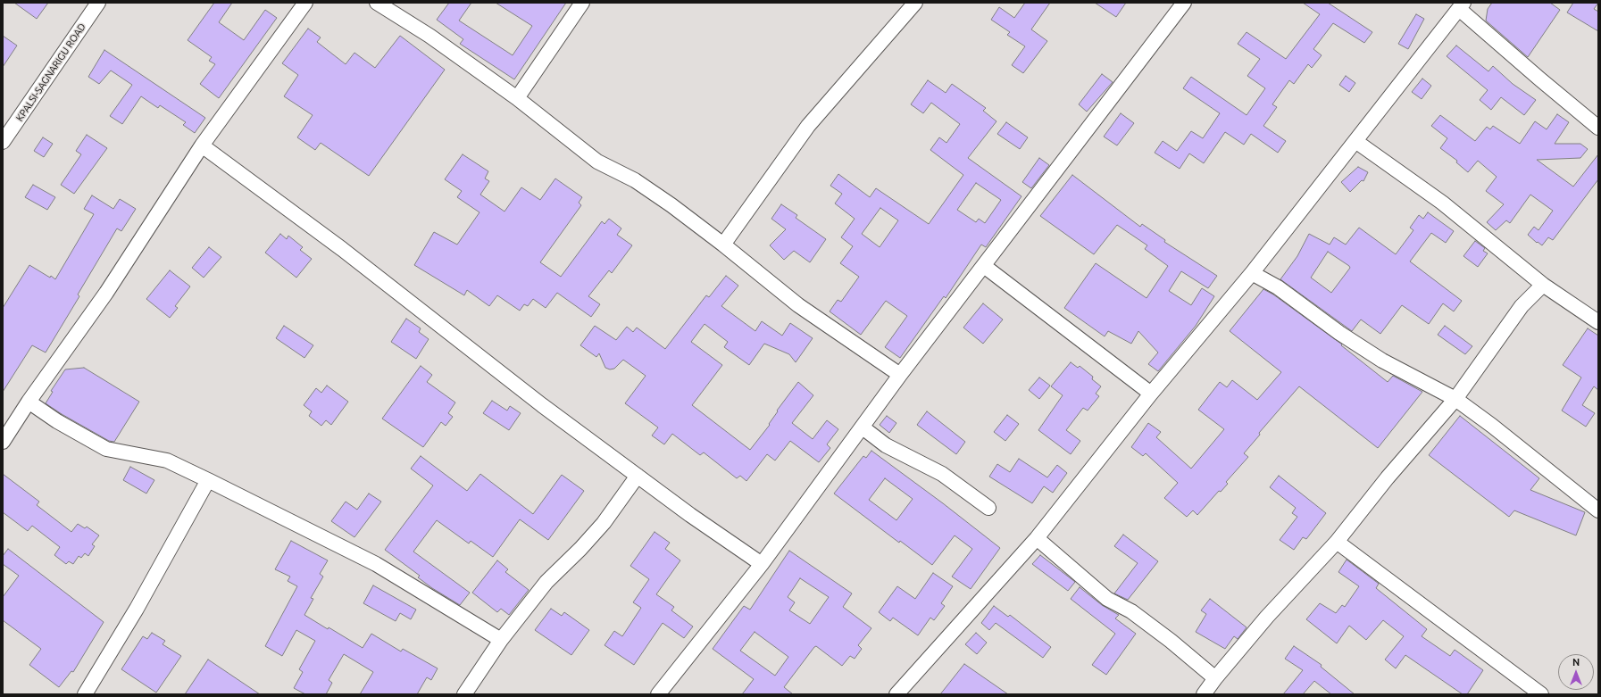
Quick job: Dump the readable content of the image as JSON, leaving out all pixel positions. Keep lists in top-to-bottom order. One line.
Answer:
{"streets":{"street":["KPALSI-SAGNARIGU ROAD"]},"north":"top"}
